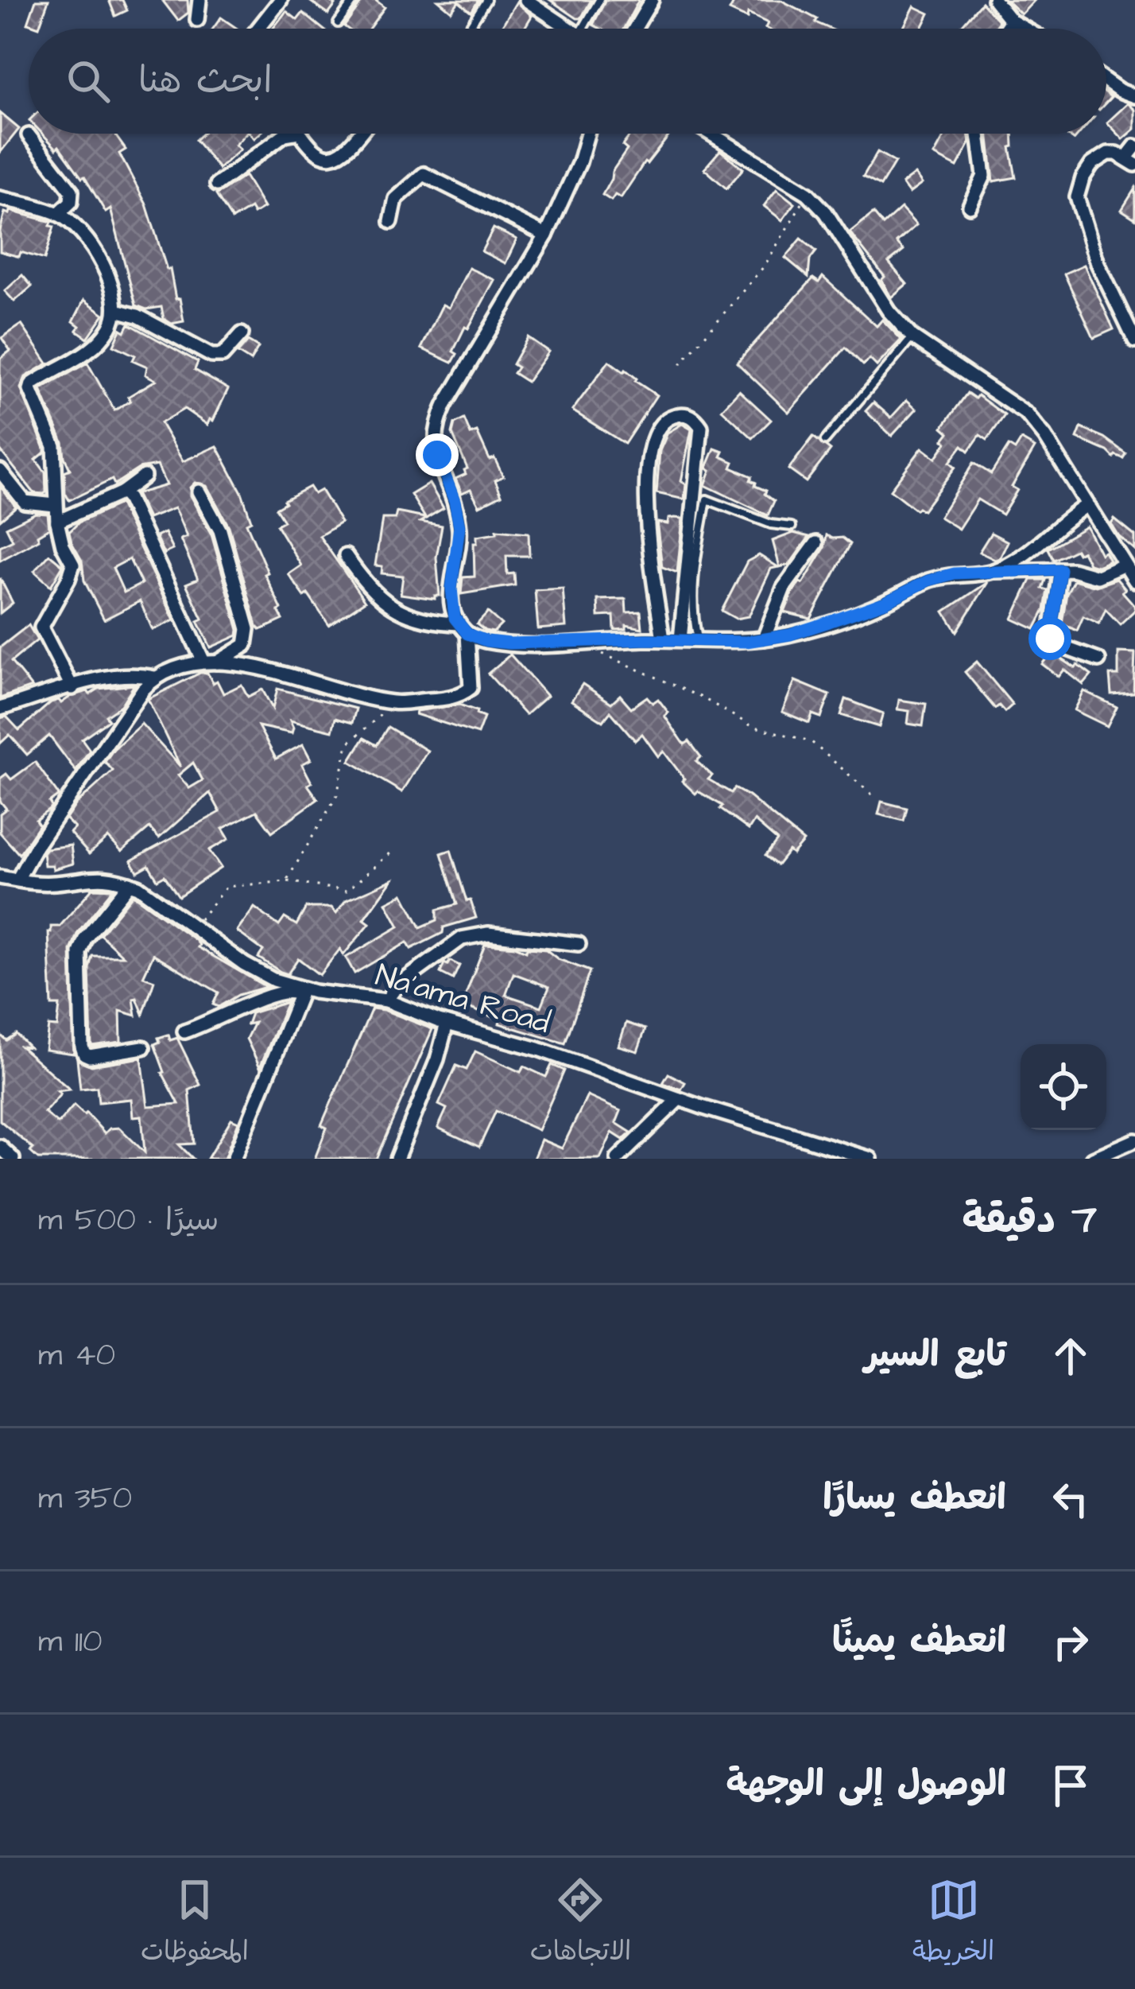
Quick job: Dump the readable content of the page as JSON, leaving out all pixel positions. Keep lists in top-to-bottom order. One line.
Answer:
{"streets":{"street":["Na'ama Road"]},"page":{"search":"ابحث هنا","heading":["7 دقيقة","سيرًا · 500 m"],"list":[["تابع السير","40 m"],["انعطف يسارًا","350 m"],["انعطف يمينًا","110 m"],"الوصول إلى الوجهة"],"nav":["الخريطة","الاتجاهات","المحفوظات"]}}
